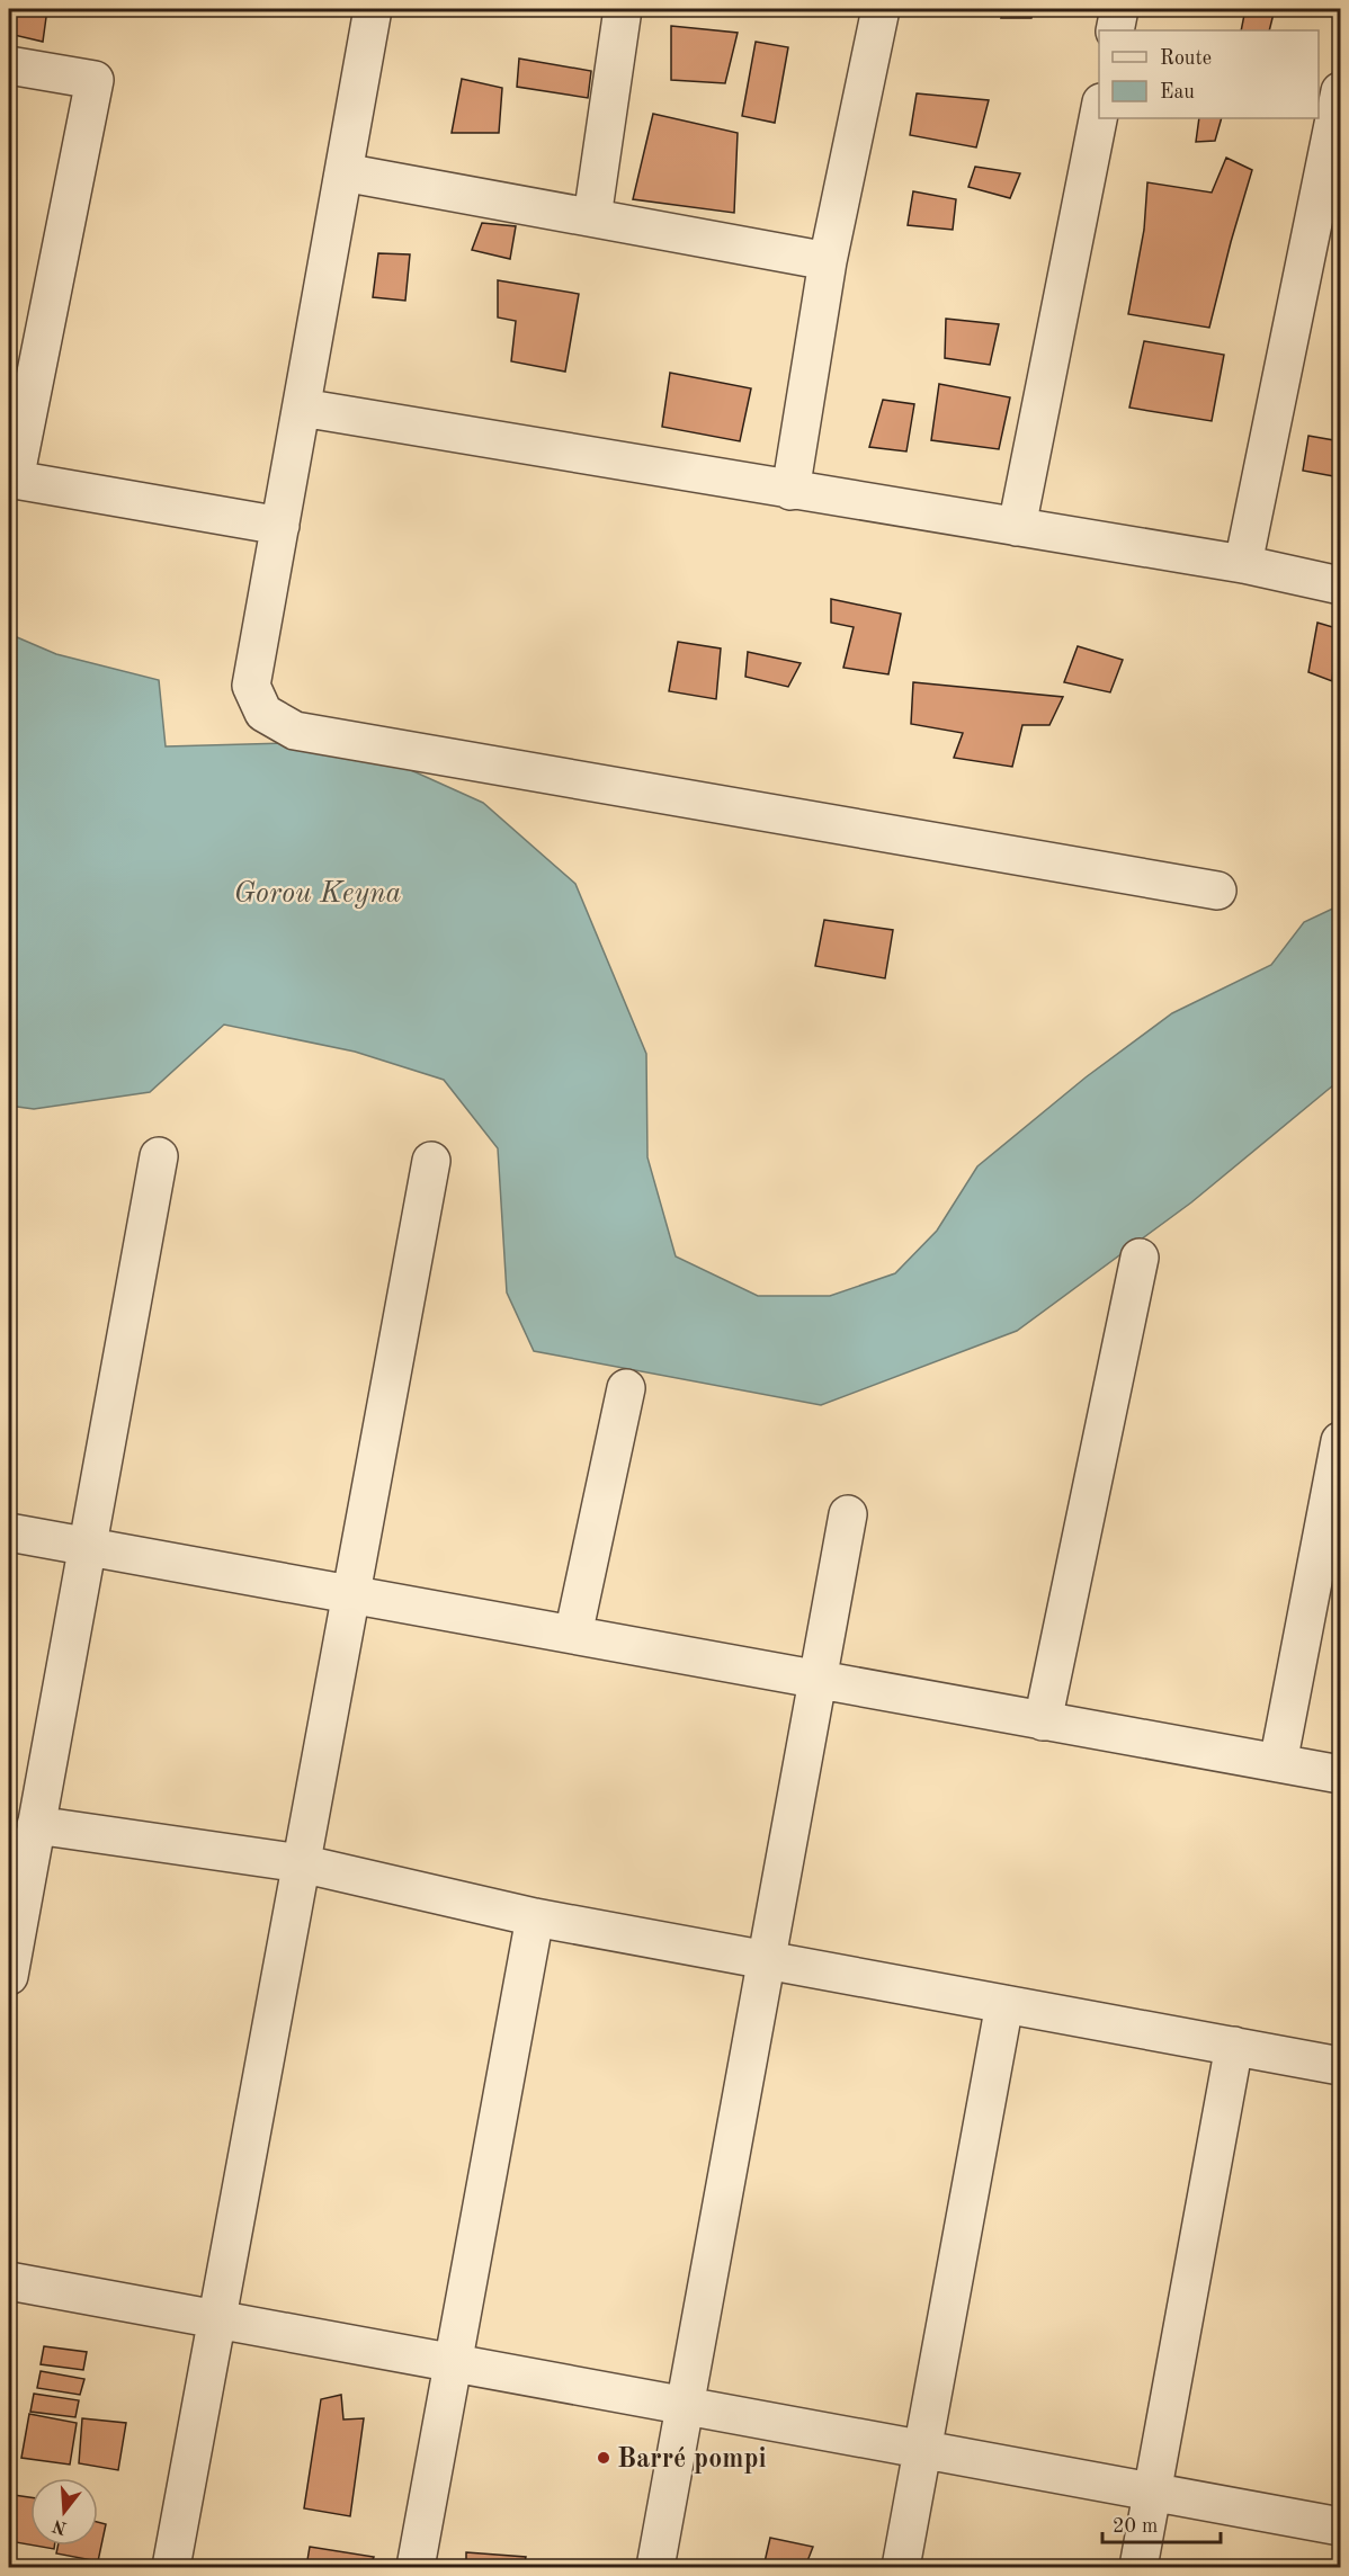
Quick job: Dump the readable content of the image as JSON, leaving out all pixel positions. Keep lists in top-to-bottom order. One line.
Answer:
{"water":["Gorou Keyna"],"places":["Barré pompi"],"legend":["Route","Eau"],"scale_bar":"20 m","north":"bottom"}
